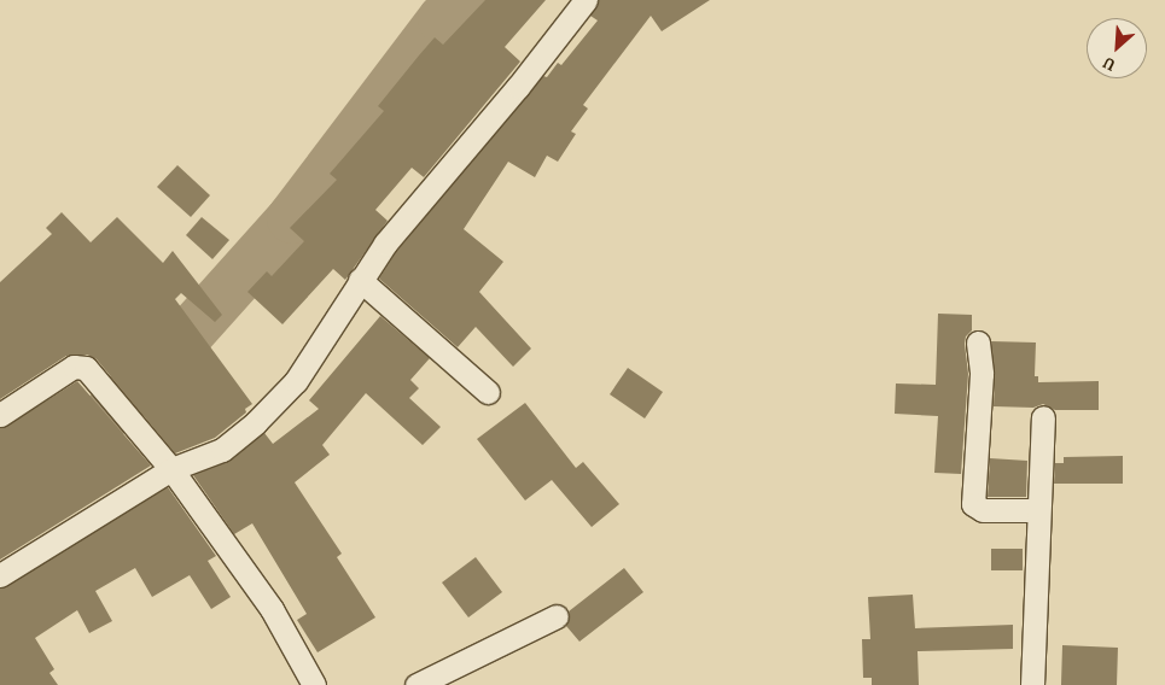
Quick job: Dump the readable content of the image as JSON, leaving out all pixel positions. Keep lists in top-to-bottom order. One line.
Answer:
{"north":"bottom left"}
